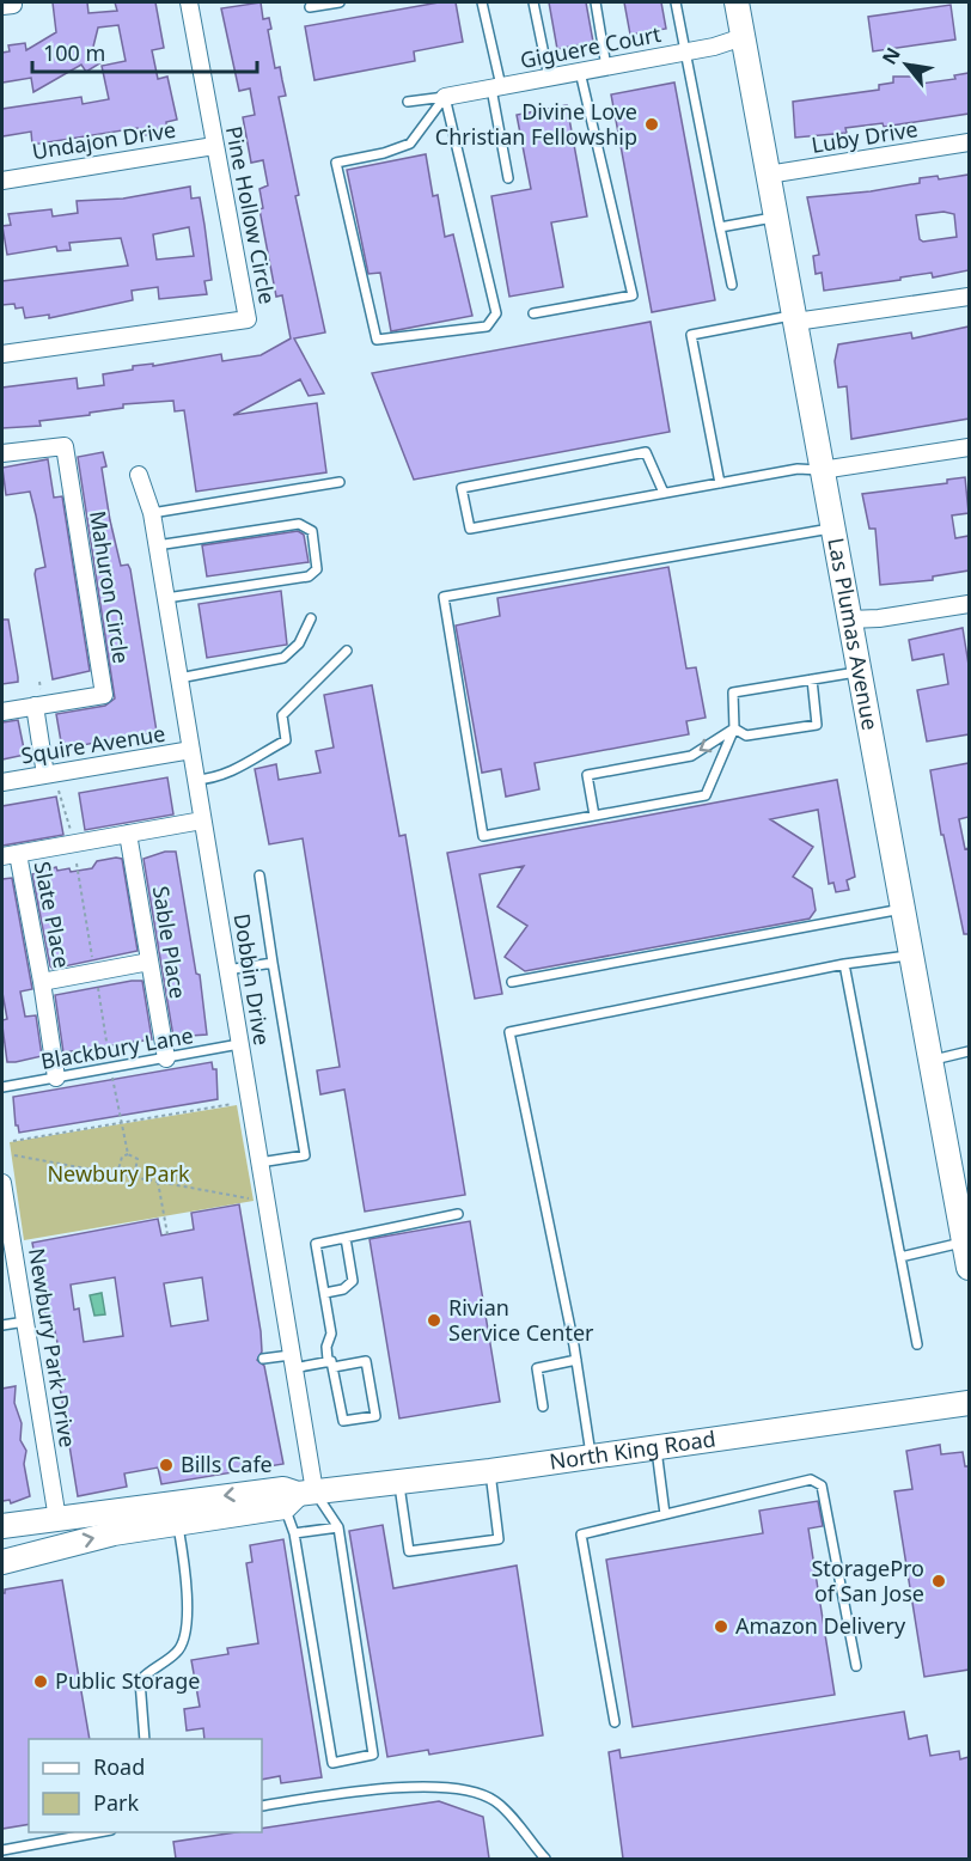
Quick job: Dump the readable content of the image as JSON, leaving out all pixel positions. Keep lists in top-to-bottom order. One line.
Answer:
{"streets":{"street":["Giguere Court","Luby Drive","Undajon Drive","Pine Hollow Circle","Mahuron Circle","Las Plumas Avenue","Squire Avenue","Slate Place","Sable Place","Dobbin Drive","Newbury Park Drive","North King Road"],"lane":["Blackbury Lane"]},"crossings":[["Giguere Court","Las Plumas Avenue"],["Luby Drive","Las Plumas Avenue"],["Undajon Drive","Pine Hollow Circle"],["Squire Avenue","Dobbin Drive"],["Slate Place","Sable Place"],["Slate Place","Blackbury Lane"],["Sable Place","Blackbury Lane"],["Dobbin Drive","Blackbury Lane"],["Dobbin Drive","North King Road"],["Newbury Park Drive","North King Road"]],"parks":["Newbury Park"],"places":["Divine Love Christian Fellowship","Rivian Service Center","Bills Cafe","StoragePro of San Jose","Amazon Delivery","Public Storage"],"legend":["Road","Park"],"scale_bar":"100 m","north":"top left"}
